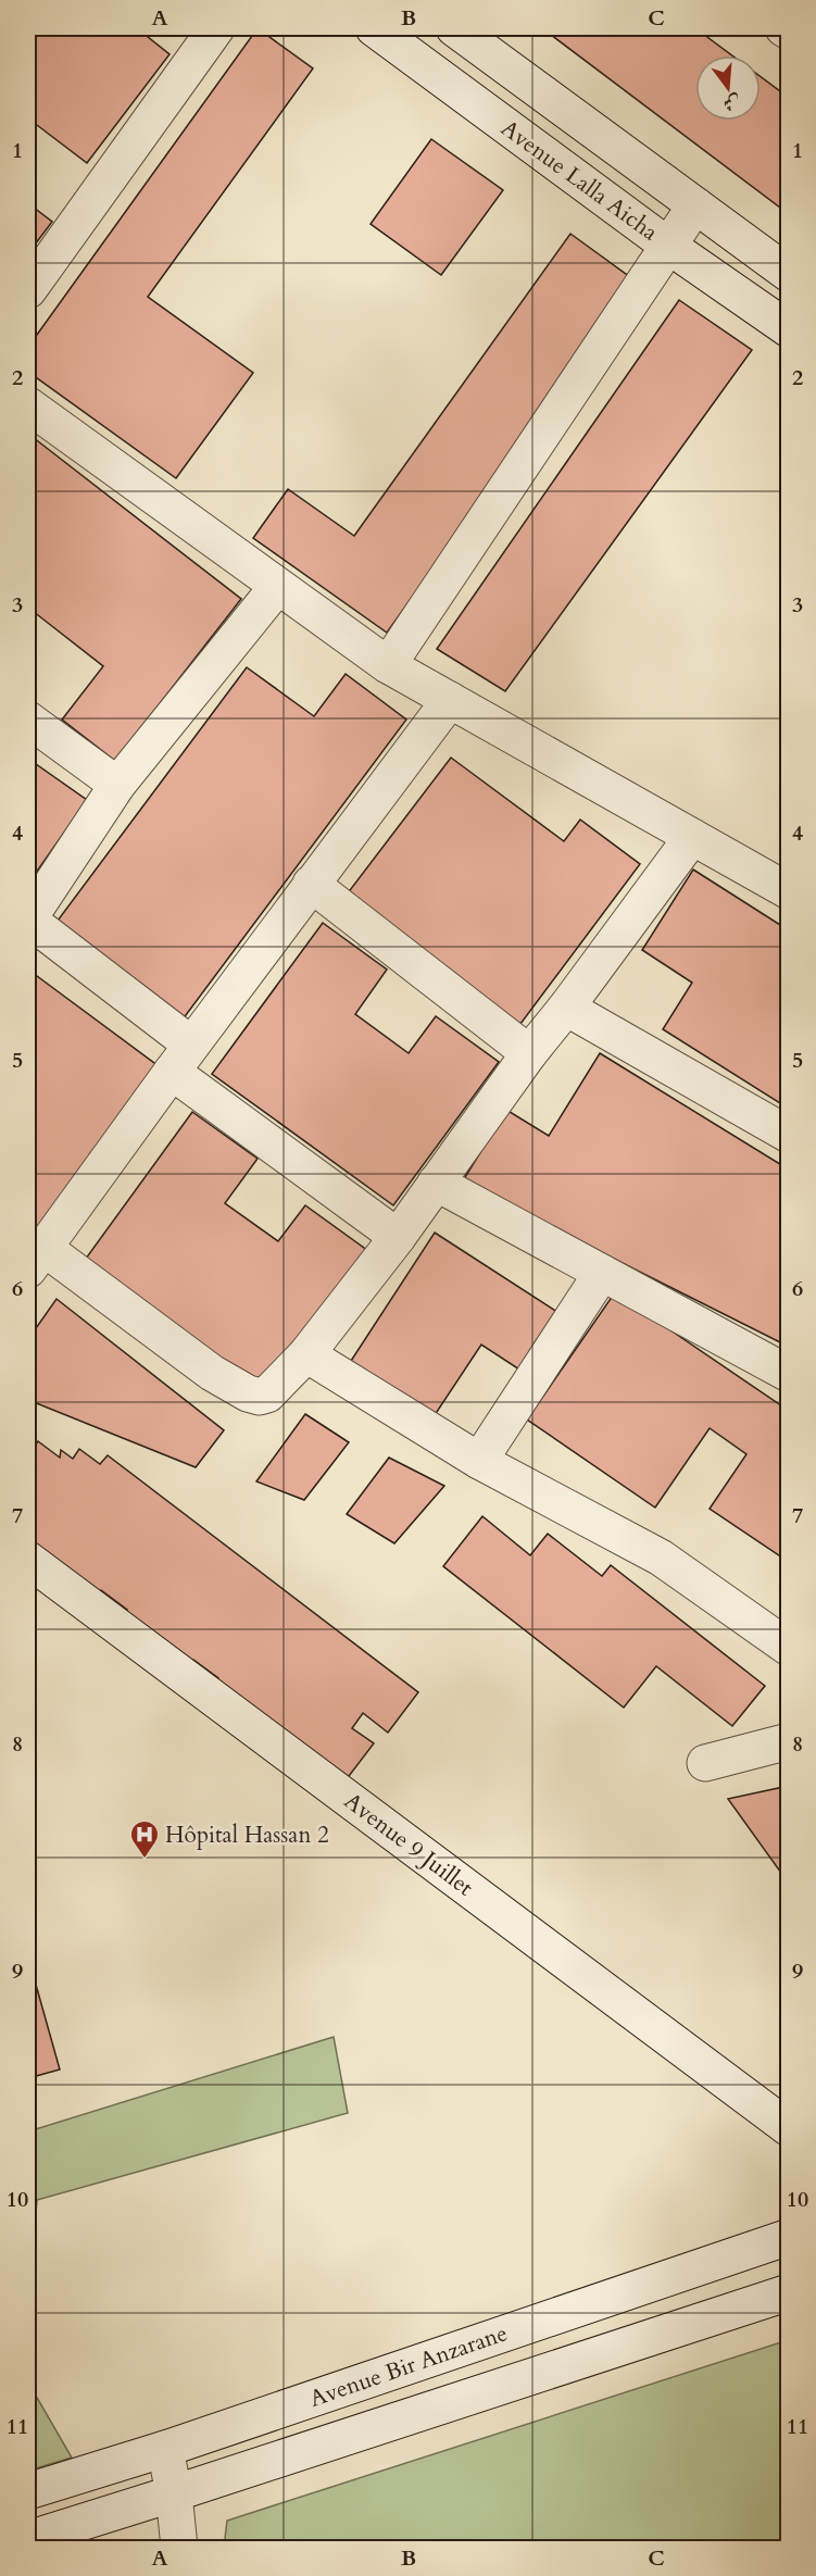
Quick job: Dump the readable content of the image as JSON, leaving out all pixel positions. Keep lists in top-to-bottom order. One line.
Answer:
{"streets":{"street":["Avenue Lalla Aicha","Avenue 9 Juillet","Avenue Bir Anzarane"]},"places":{"hospital":["Hôpital Hassan 2"]},"north":"bottom","grid":{"columns":["A","B","C"],"rows":["1","2","3","4","5","6","7","8","9","10","11"]}}
